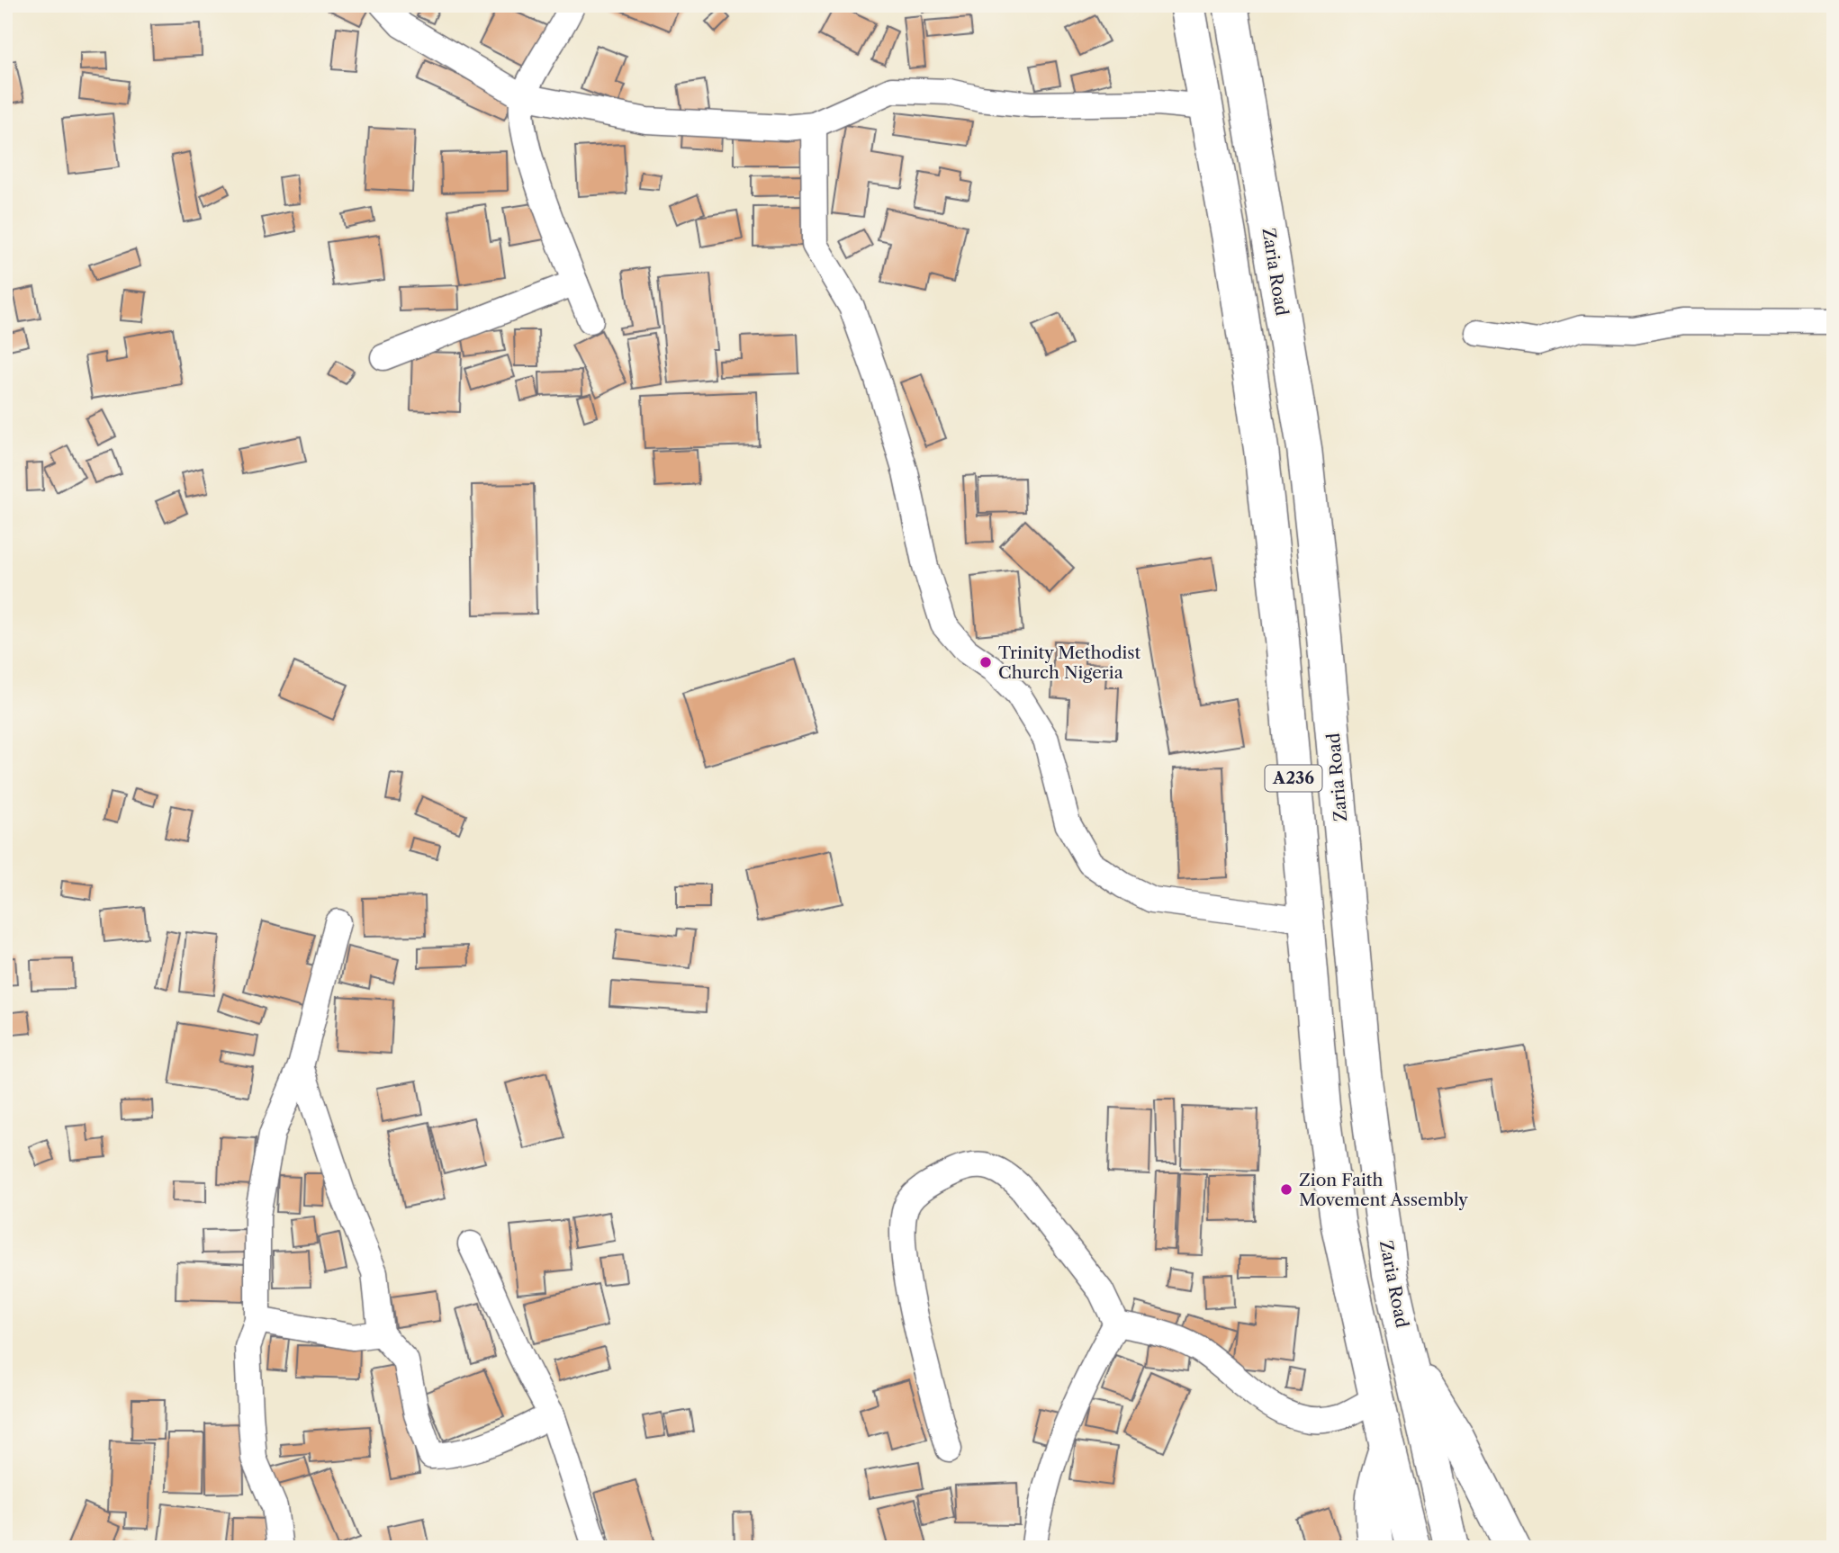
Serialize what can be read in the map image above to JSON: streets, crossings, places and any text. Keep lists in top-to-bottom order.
{
  "streets": {
    "highway": ["Zaria Road", "A236"]
  },
  "places": ["Trinity Methodist Church Nigeria", "Zion Faith Movement Assembly"]
}
